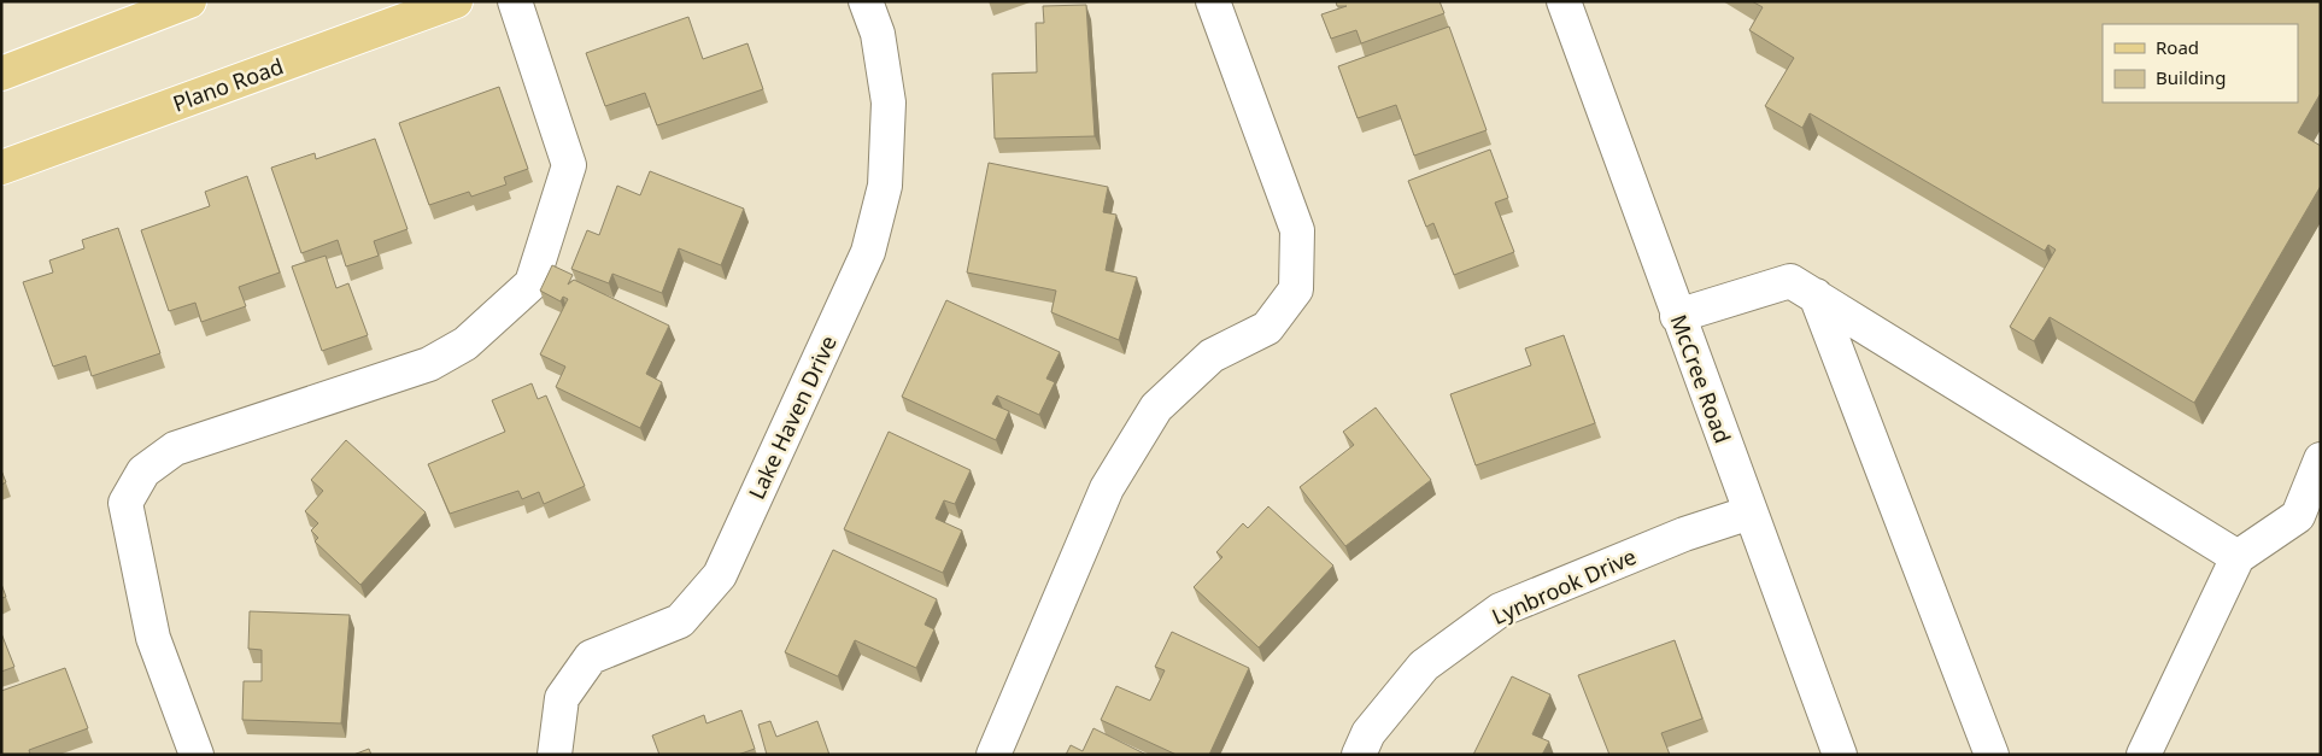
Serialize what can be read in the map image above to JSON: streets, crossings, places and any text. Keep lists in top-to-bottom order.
{
  "streets": {
    "main road": ["Plano Road"],
    "street": ["McCree Road", "Lake Haven Drive", "Lynbrook Drive"]
  },
  "crossings": [
    ["McCree Road", "Lynbrook Drive"]
  ],
  "legend": ["Road", "Building"]
}
